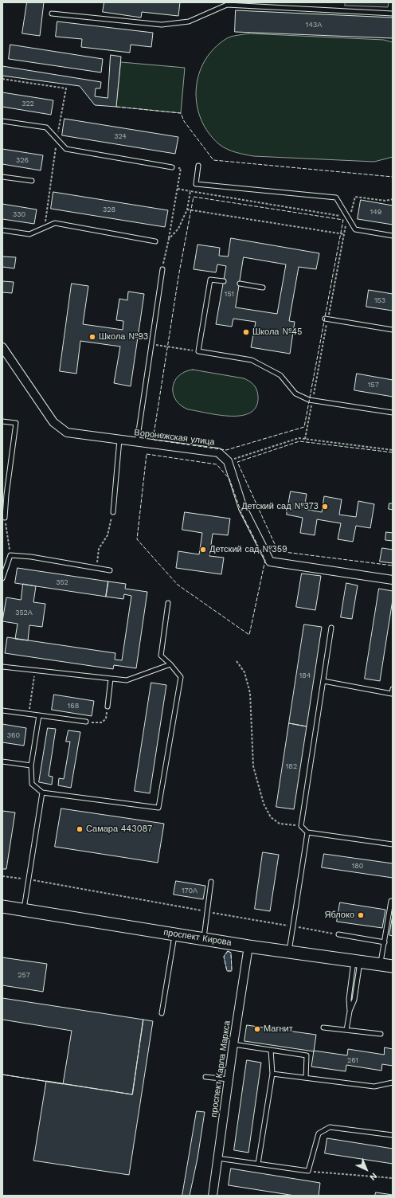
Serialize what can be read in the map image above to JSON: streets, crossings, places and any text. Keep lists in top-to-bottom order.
{
  "streets": {
    "main road": ["проспект Кирова"],
    "street": ["Воронежская улица", "проспект Карла Маркса"]
  },
  "crossings": [
    ["проспект Кирова", "проспект Карла Маркса"]
  ],
  "places": [
    "Школа №45",
    "Школа №93",
    "Детский сад №373",
    "Детский сад №359",
    "Самара 443087",
    "Яблоко",
    "Магнит"
  ],
  "house_numbers": [
    "143А",
    "322",
    "324",
    "326",
    "328",
    "149",
    "330",
    "151",
    "153",
    "157",
    "352",
    "352А",
    "184",
    "168",
    "360",
    "182",
    "180",
    "170А",
    "257",
    "261"
  ],
  "north": "bottom right"
}
